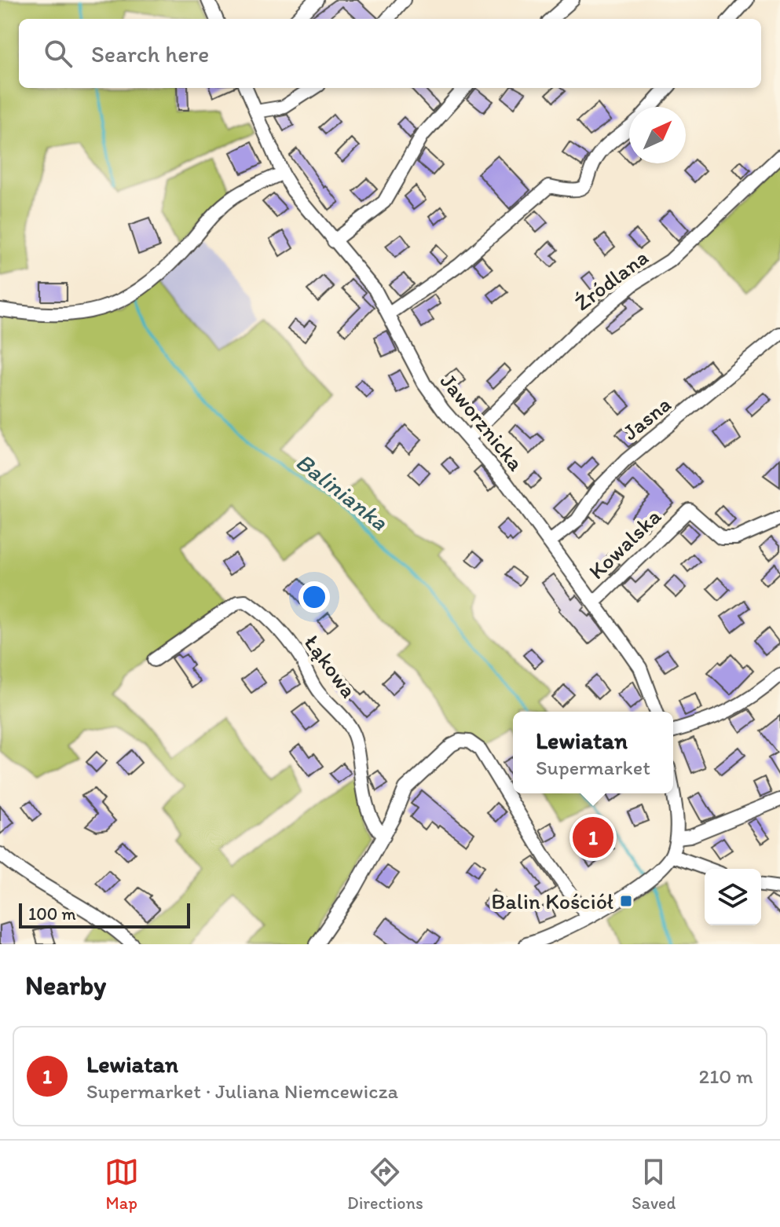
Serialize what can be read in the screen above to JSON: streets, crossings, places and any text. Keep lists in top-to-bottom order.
{
  "streets": {
    "street": [
      "Źródlana",
      "Jasna",
      "Jaworznicka",
      "Kowalska",
      "Łąkowa"
    ]
  },
  "crossings": [
    ["Źródlana", "Jaworznicka"],
    ["Jasna", "Jaworznicka"],
    ["Jaworznicka", "Kowalska"]
  ],
  "water": ["Balinianka"],
  "places": {
    "transit": ["Balin Kościół"]
  },
  "scale_bar": "100 m",
  "north": "top right",
  "page": {
    "search": "Search here",
    "popup": ["Lewiatan", "Supermarket"],
    "pins": "1",
    "scale": "100 m",
    "heading": "Nearby",
    "list": [
      {
        "mark": "1",
        "name": "Lewiatan",
        "note": "Supermarket · Juliana Niemcewicza",
        "value": "210 m"
      }
    ],
    "nav": ["Map", "Directions", "Saved"]
  }
}
